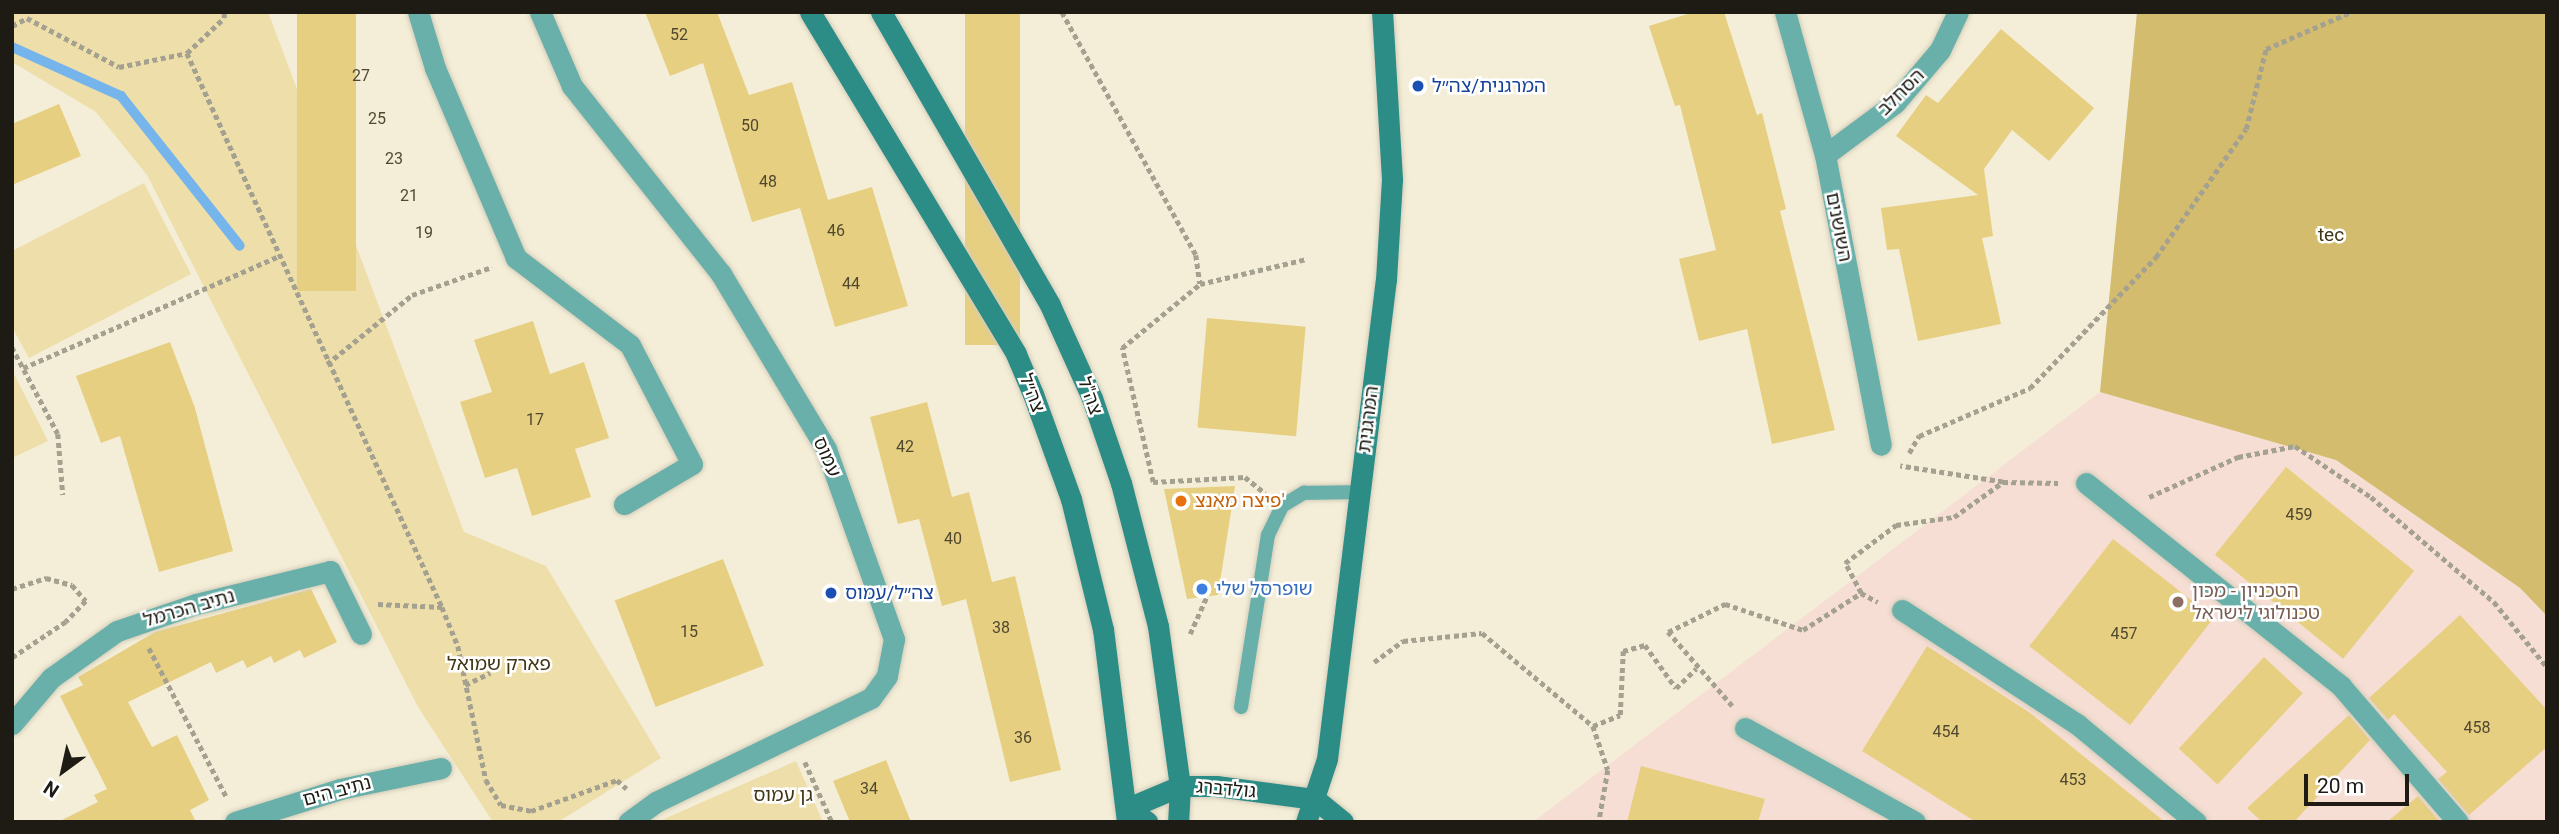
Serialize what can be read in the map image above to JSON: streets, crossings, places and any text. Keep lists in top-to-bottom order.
{
  "streets": {
    "main road": [
      "צה״ל",
      "צה\"ל",
      "המרגנית",
      "גולדברג"
    ],
    "street": [
      "הסחלב",
      "השושנים",
      "עמוס",
      "נתיב הכרמל",
      "נתיב הים"
    ]
  },
  "crossings": [
    ["הסחלב", "השושנים"],
    ["צה״ל", "גולדברג"],
    ["צה\"ל", "גולדברג"],
    ["המרגנית", "גולדברג"]
  ],
  "parks": ["tec", "פארק שמואל", "גן עמוס"],
  "places": [
    "המרגנית/צה״ל",
    "פיצה מאנצ'",
    "שופרסל שלי",
    "צה״ל/עמוס",
    "הטכניון - מכון טכנולוגי לישראל"
  ],
  "house_numbers": [
    "52",
    "27",
    "25",
    "50",
    "23",
    "48",
    "21",
    "46",
    "19",
    "44",
    "17",
    "42",
    "459",
    "40",
    "38",
    "15",
    "457",
    "458",
    "454",
    "36",
    "453",
    "34"
  ],
  "scale_bar": "20 m",
  "north": "bottom left"
}
